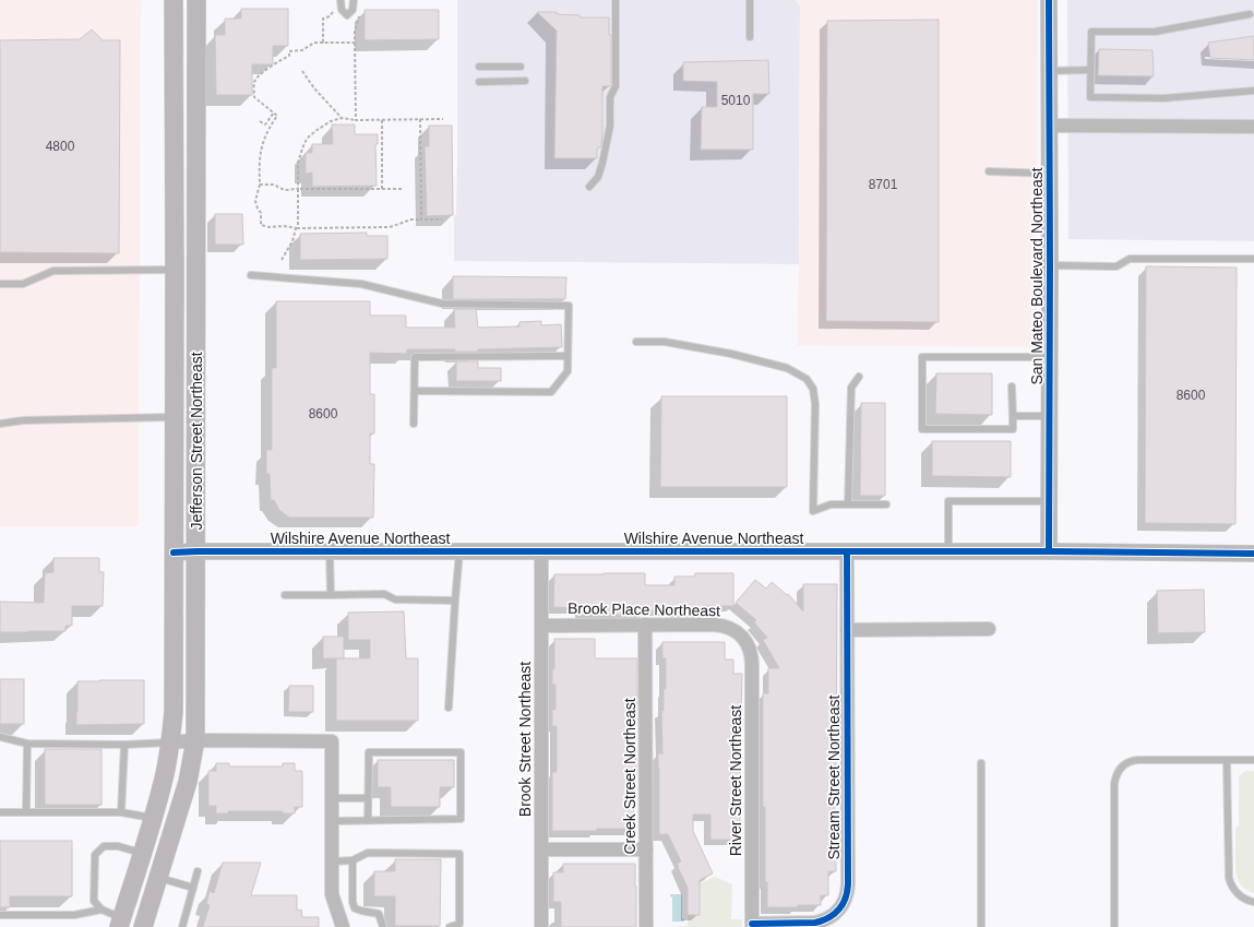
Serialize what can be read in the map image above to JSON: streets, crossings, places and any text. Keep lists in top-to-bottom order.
{
  "streets": {
    "main road": ["Jefferson Street Northeast"],
    "street": [
      "San Mateo Boulevard Northeast",
      "Wilshire Avenue Northeast",
      "Brook Place Northeast",
      "Brook Street Northeast",
      "Creek Street Northeast",
      "Stream Street Northeast",
      "River Street Northeast"
    ]
  },
  "crossings": [
    ["San Mateo Boulevard Northeast", "Wilshire Avenue Northeast"],
    ["Jefferson Street Northeast", "Wilshire Avenue Northeast"],
    ["Wilshire Avenue Northeast", "Brook Street Northeast"],
    ["Wilshire Avenue Northeast", "Stream Street Northeast"],
    ["Brook Place Northeast", "Brook Street Northeast"],
    ["Brook Place Northeast", "Creek Street Northeast"],
    ["Brook Place Northeast", "River Street Northeast"],
    ["Stream Street Northeast", "River Street Northeast"]
  ],
  "house_numbers": [
    "5010",
    "4800",
    "8701",
    "8600",
    "8600"
  ]
}
